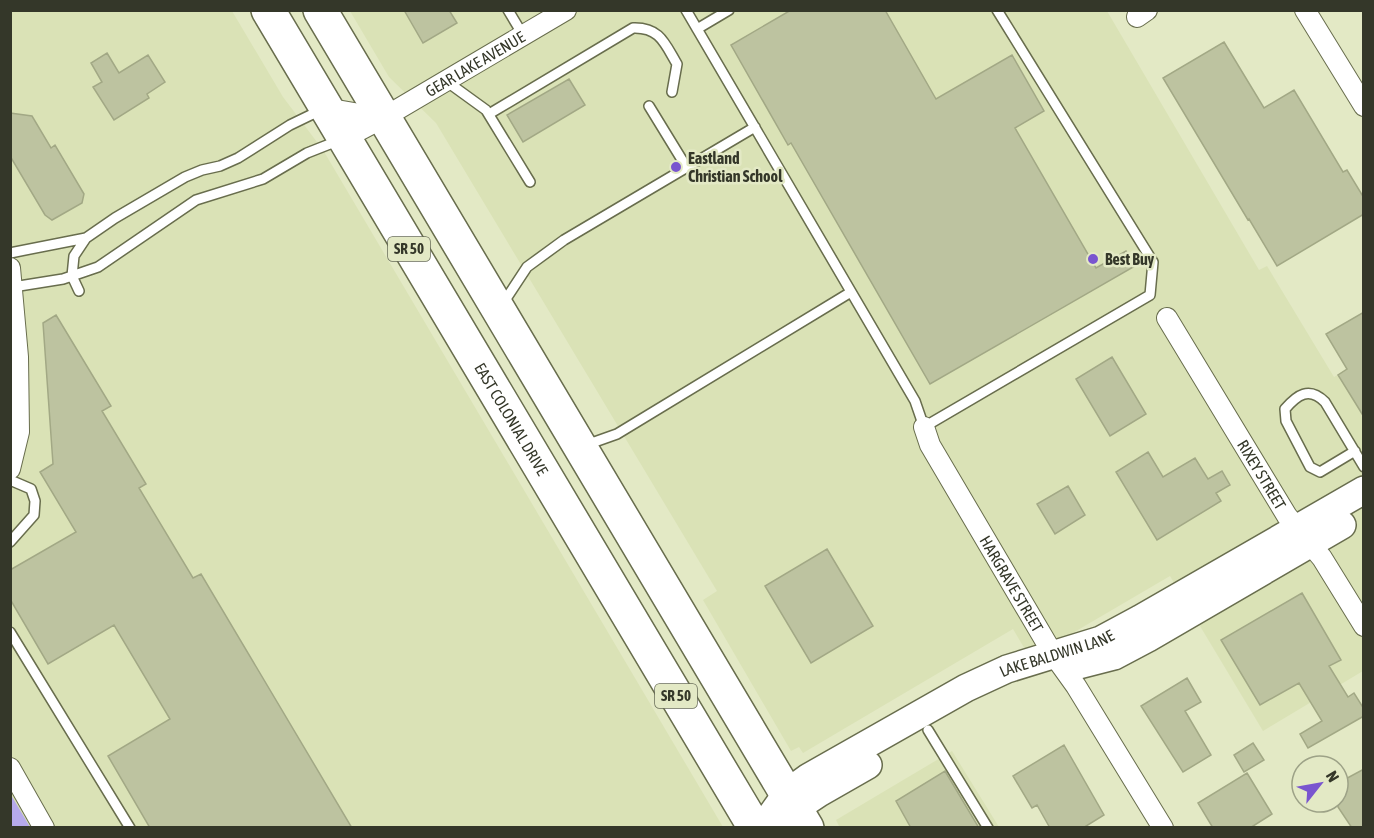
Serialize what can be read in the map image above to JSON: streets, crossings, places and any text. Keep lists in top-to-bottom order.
{
  "streets": {
    "highway": ["SR 50", "EAST COLONIAL DRIVE"],
    "street": [
      "GEAR LAKE AVENUE",
      "RIXEY STREET",
      "HARGRAVE STREET",
      "LAKE BALDWIN LANE"
    ]
  },
  "crossings": [
    ["GEAR LAKE AVENUE", "SR 50"],
    ["GEAR LAKE AVENUE", "EAST COLONIAL DRIVE"],
    ["SR 50", "LAKE BALDWIN LANE"],
    ["RIXEY STREET", "LAKE BALDWIN LANE"],
    ["HARGRAVE STREET", "LAKE BALDWIN LANE"]
  ],
  "places": ["Eastland Christian School", "Best Buy"],
  "north": "top right"
}
